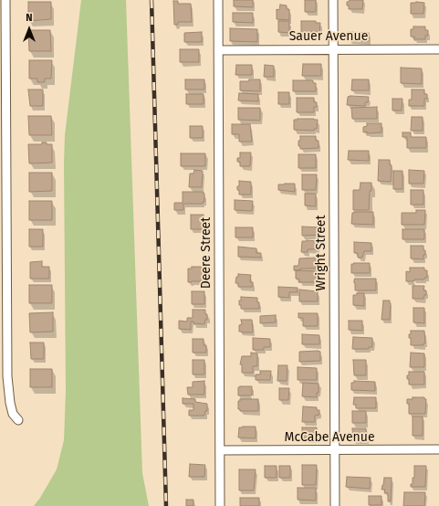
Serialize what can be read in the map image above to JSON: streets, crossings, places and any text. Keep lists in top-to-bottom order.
{
  "streets": {
    "street": [
      "Sauer Avenue",
      "Deere Street",
      "Wright Street",
      "McCabe Avenue"
    ]
  },
  "crossings": [
    ["Sauer Avenue", "Deere Street"],
    ["Sauer Avenue", "Wright Street"],
    ["Deere Street", "McCabe Avenue"],
    ["Wright Street", "McCabe Avenue"]
  ],
  "north": "top"
}
